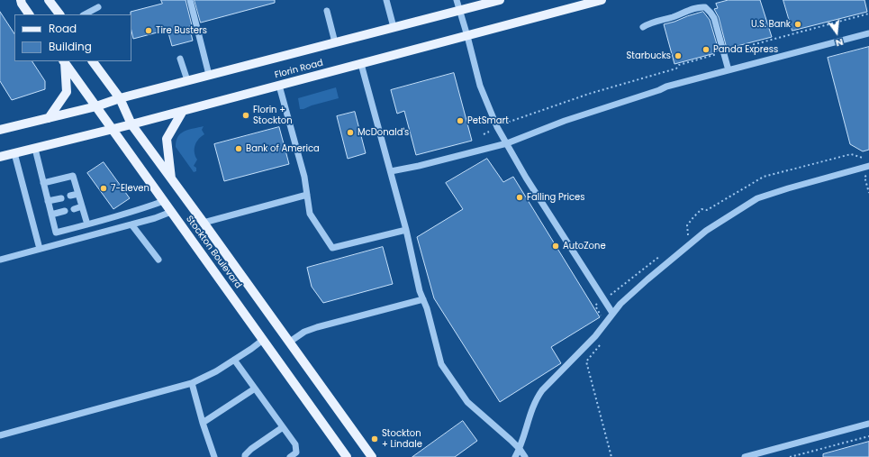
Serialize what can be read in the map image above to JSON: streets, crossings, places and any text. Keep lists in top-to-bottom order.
{
  "streets": {
    "main road": ["Florin Road", "Stockton Boulevard"]
  },
  "crossings": [
    ["Florin Road", "Stockton Boulevard"]
  ],
  "places": [
    "U.S. Bank",
    "Tire Busters",
    "Panda Express",
    "Starbucks",
    "Florin + Stockton",
    "PetSmart",
    "McDonald's",
    "Bank of America",
    "7-Eleven",
    "Falling Prices",
    "AutoZone",
    "Stockton + Lindale"
  ],
  "legend": ["Road", "Building"],
  "north": "bottom"
}
